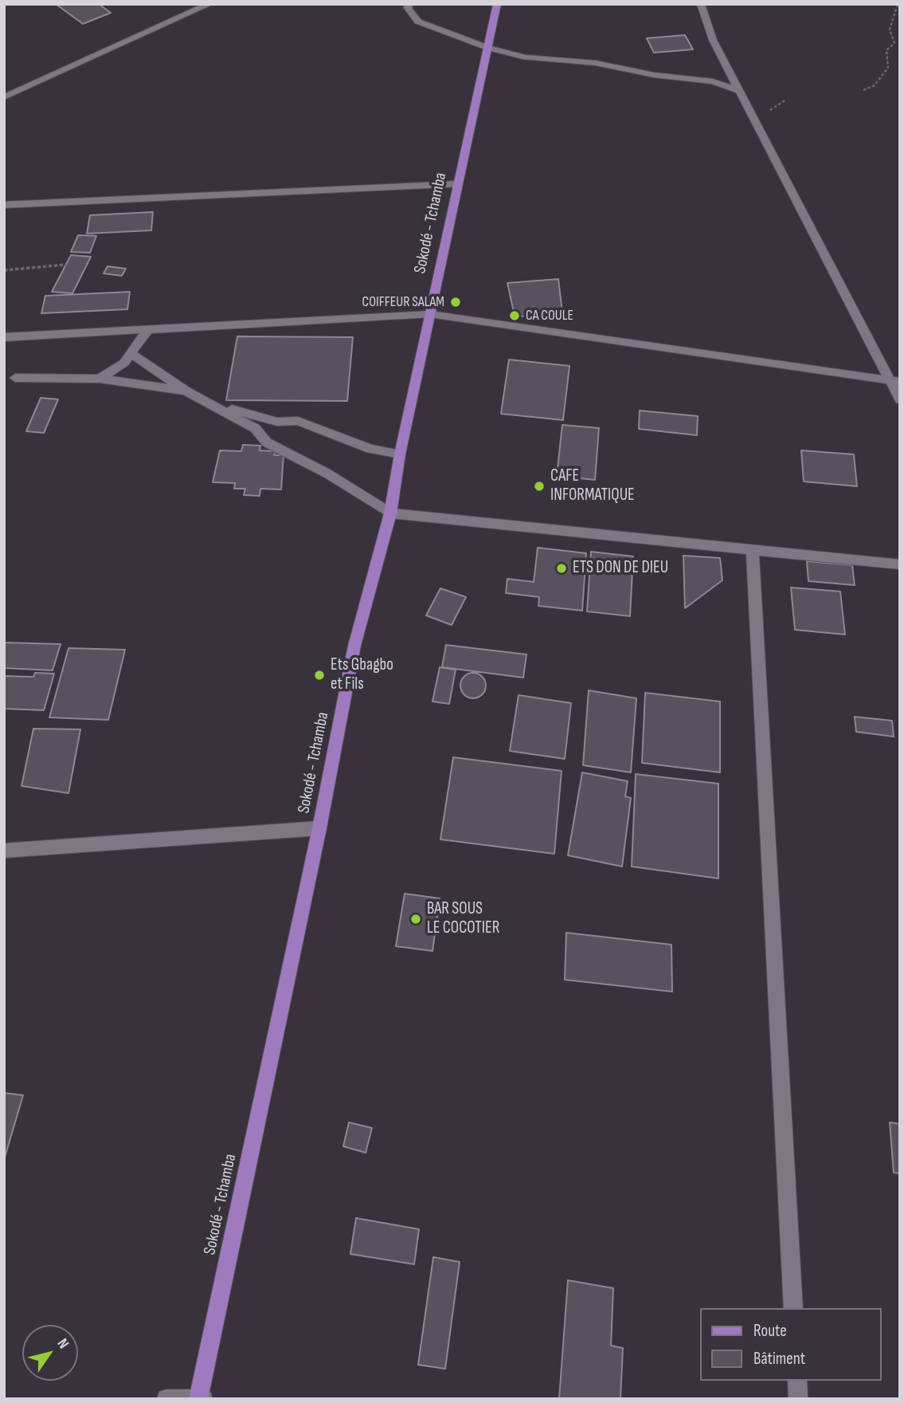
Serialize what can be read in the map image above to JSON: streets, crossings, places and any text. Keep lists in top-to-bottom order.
{
  "streets": {
    "main road": ["Sokodé - Tchamba"]
  },
  "places": [
    "COIFFEUR SALAM",
    "CA COULE",
    "CAFE INFORMATIQUE",
    "ETS DON DE DIEU",
    "Ets Gbagbo et Fils",
    "BAR SOUS LE COCOTIER"
  ],
  "legend": ["Route", "Bâtiment"],
  "north": "top right"
}
